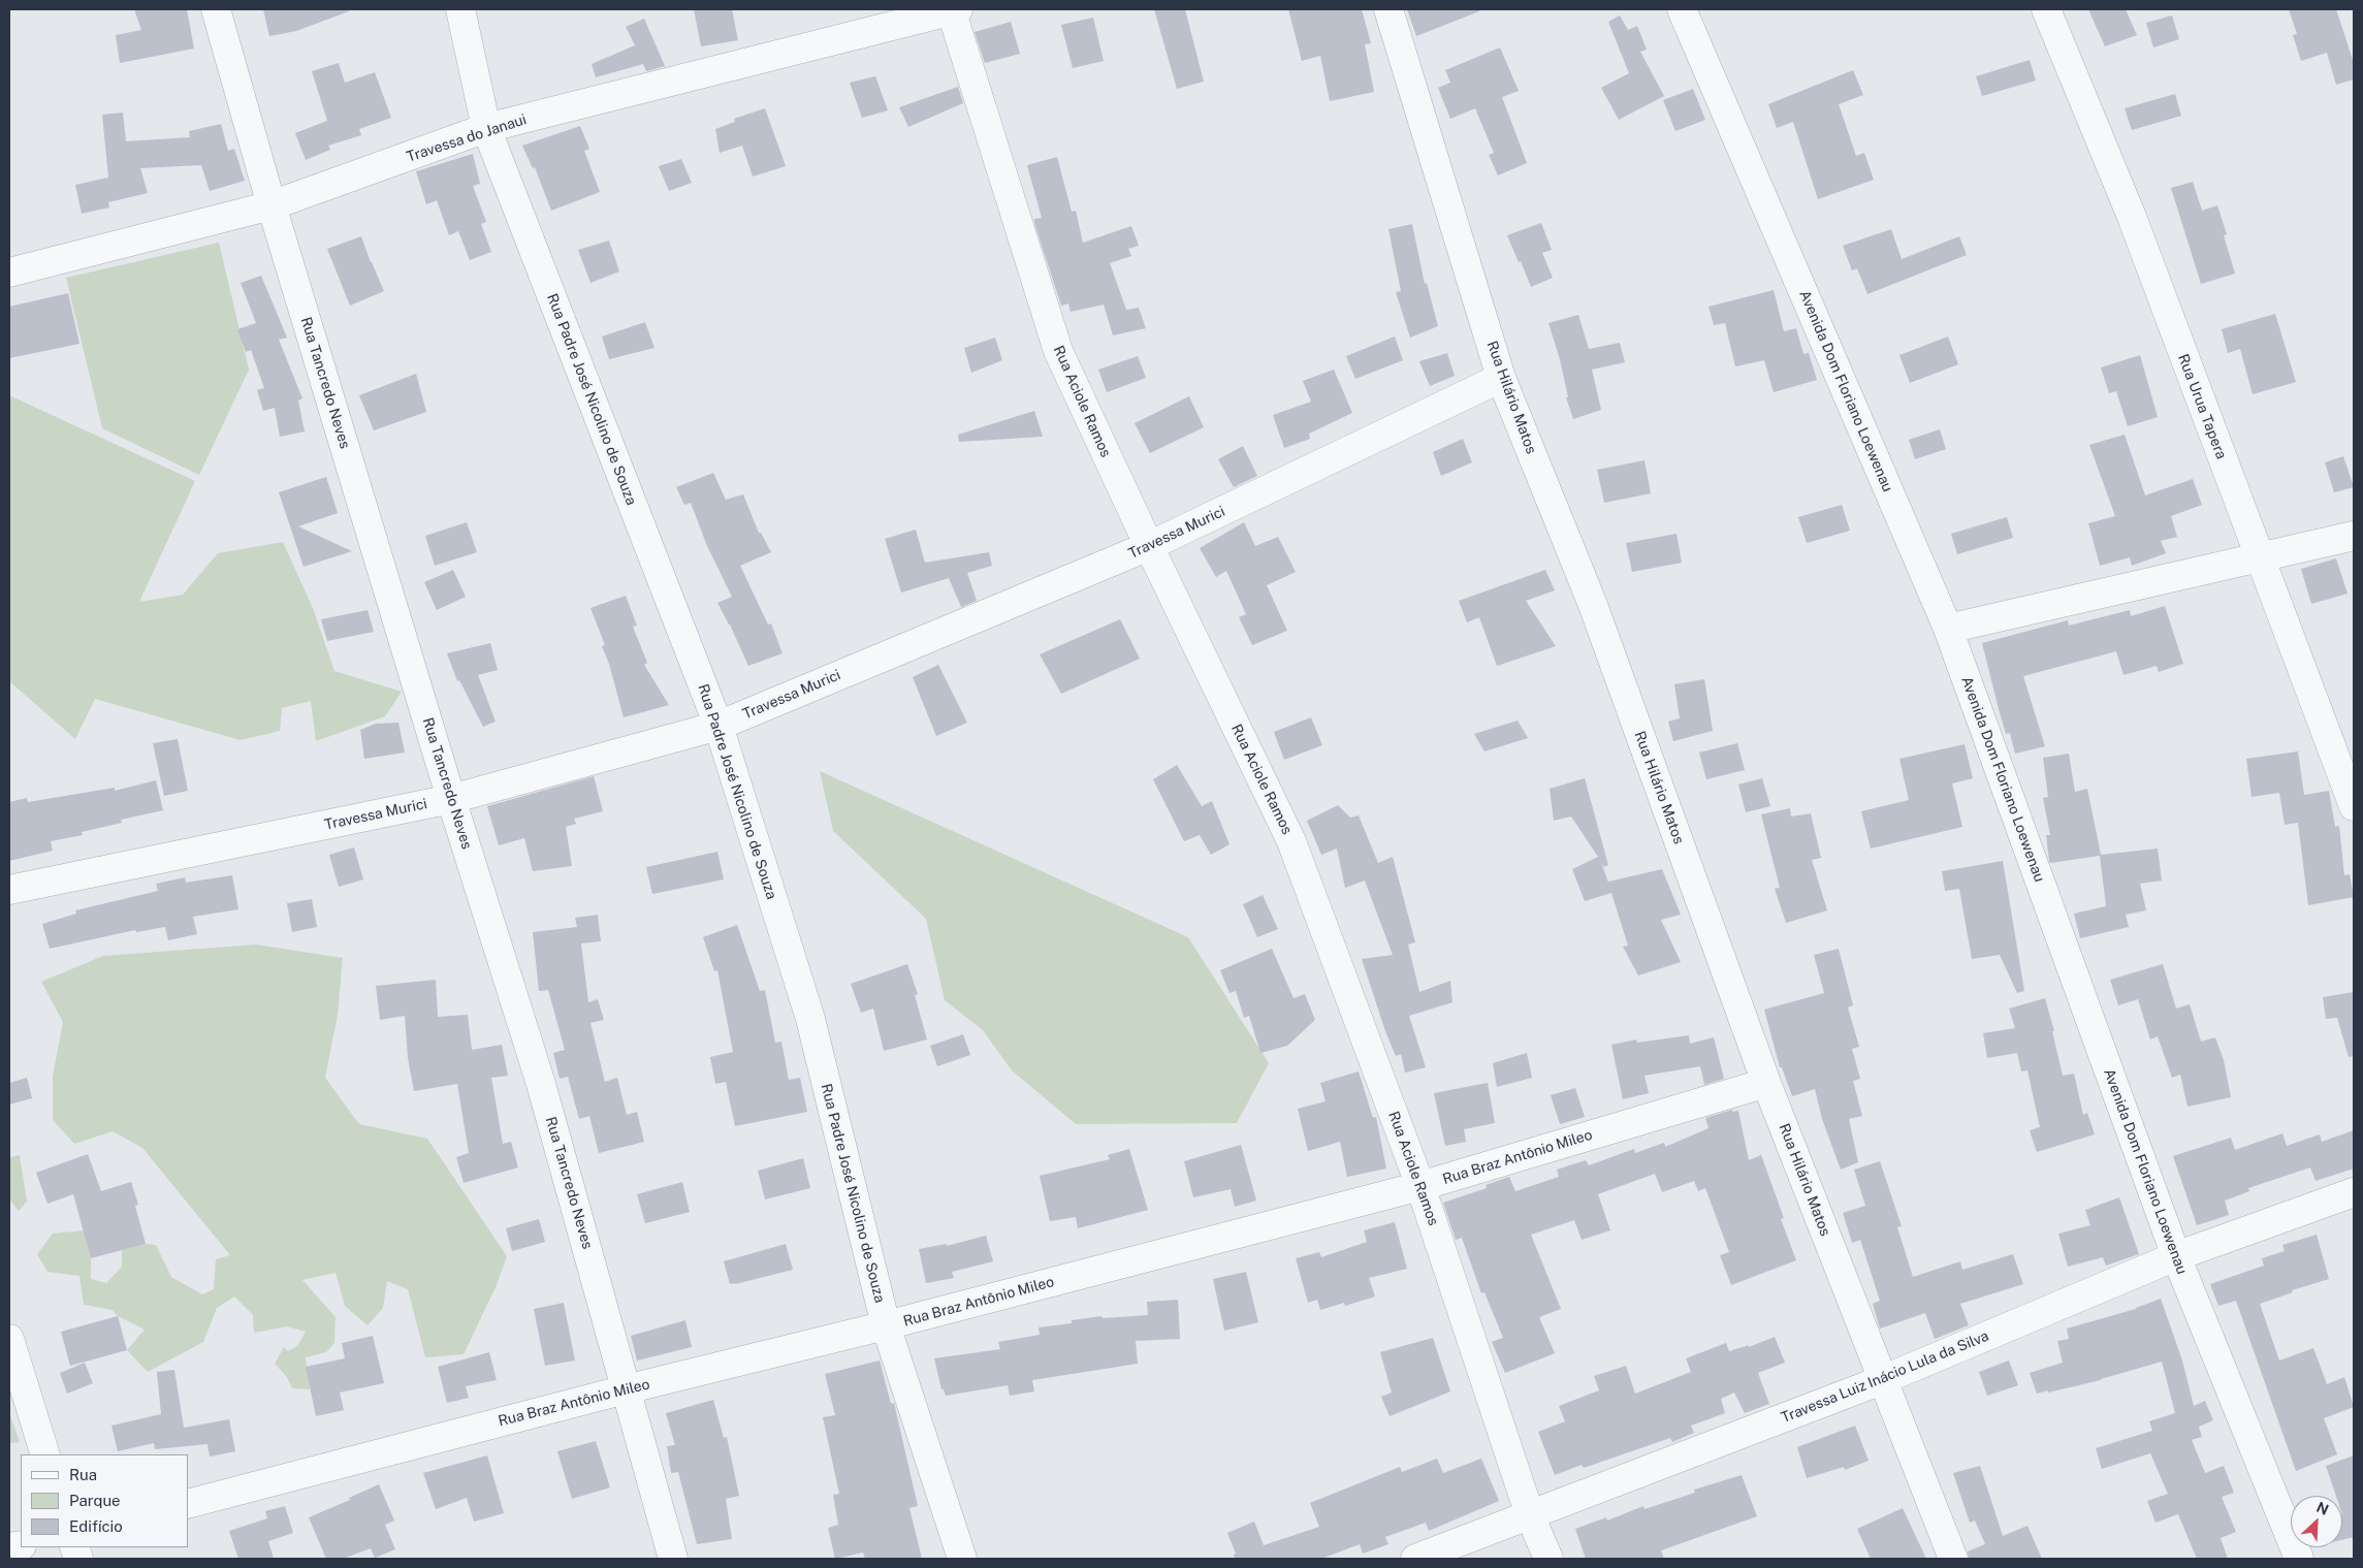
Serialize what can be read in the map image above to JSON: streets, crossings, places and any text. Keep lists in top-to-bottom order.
{
  "streets": {
    "street": [
      "Travessa do Janaui",
      "Rua Tancredo Neves",
      "Avenida Dom Floriano Loewenau",
      "Rua Hilário Matos",
      "Rua Padre José Nicolino de Souza",
      "Rua Aciole Ramos",
      "Rua Urua Tapera",
      "Travessa Murici",
      "Rua Braz Antônio Mileo",
      "Travessa Luiz Inácio Lula da Silva"
    ]
  },
  "crossings": [
    ["Travessa do Janaui", "Rua Tancredo Neves"],
    ["Travessa do Janaui", "Rua Padre José Nicolino de Souza"],
    ["Travessa do Janaui", "Rua Aciole Ramos"],
    ["Rua Tancredo Neves", "Travessa Murici"],
    ["Rua Tancredo Neves", "Rua Braz Antônio Mileo"],
    ["Avenida Dom Floriano Loewenau", "Travessa Luiz Inácio Lula da Silva"],
    ["Rua Hilário Matos", "Travessa Murici"],
    ["Rua Hilário Matos", "Rua Braz Antônio Mileo"],
    ["Rua Hilário Matos", "Travessa Luiz Inácio Lula da Silva"],
    ["Rua Padre José Nicolino de Souza", "Travessa Murici"],
    ["Rua Padre José Nicolino de Souza", "Rua Braz Antônio Mileo"],
    ["Rua Aciole Ramos", "Travessa Murici"],
    ["Rua Aciole Ramos", "Rua Braz Antônio Mileo"],
    ["Rua Aciole Ramos", "Travessa Luiz Inácio Lula da Silva"]
  ],
  "legend": ["Rua", "Parque", "Edifício"],
  "north": "top right"
}
